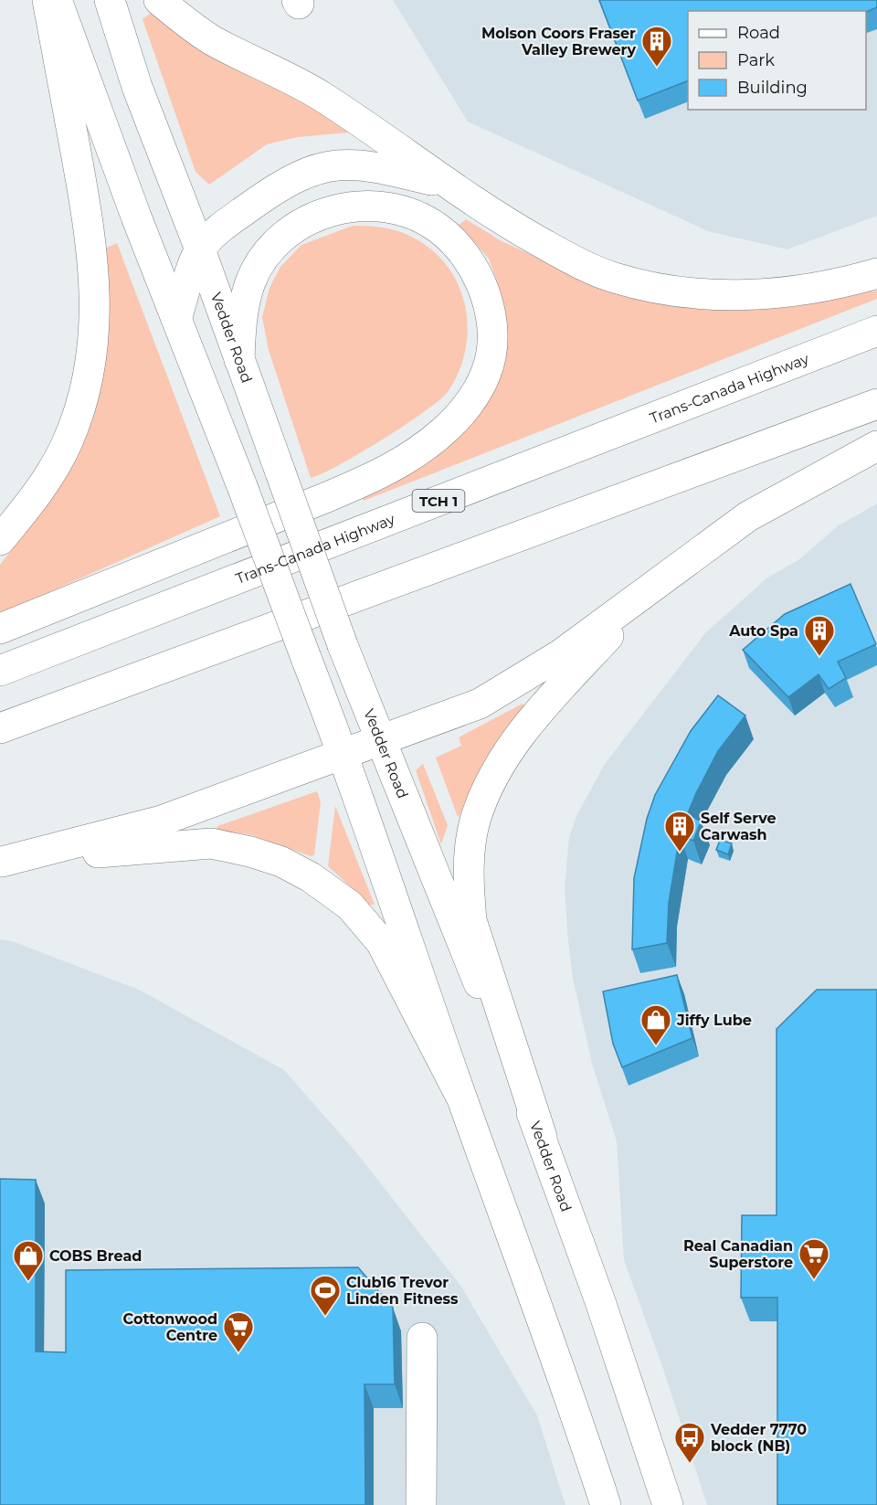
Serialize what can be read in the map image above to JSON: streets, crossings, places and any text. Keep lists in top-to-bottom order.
{
  "streets": {
    "main road": ["Vedder Road", "Trans-Canada Highway", "TCH 1"]
  },
  "places": {
    "building": ["Molson Coors Fraser Valley Brewery", "Auto Spa", "Self Serve Carwash"],
    "shop": ["Jiffy Lube", "COBS Bread"],
    "supermarket": ["Real Canadian Superstore", "Cottonwood Centre"],
    "sports": ["Club16 Trevor Linden Fitness"],
    "bus stop": ["Vedder 7770 block (NB)"]
  },
  "legend": ["Road", "Park", "Building"]
}
